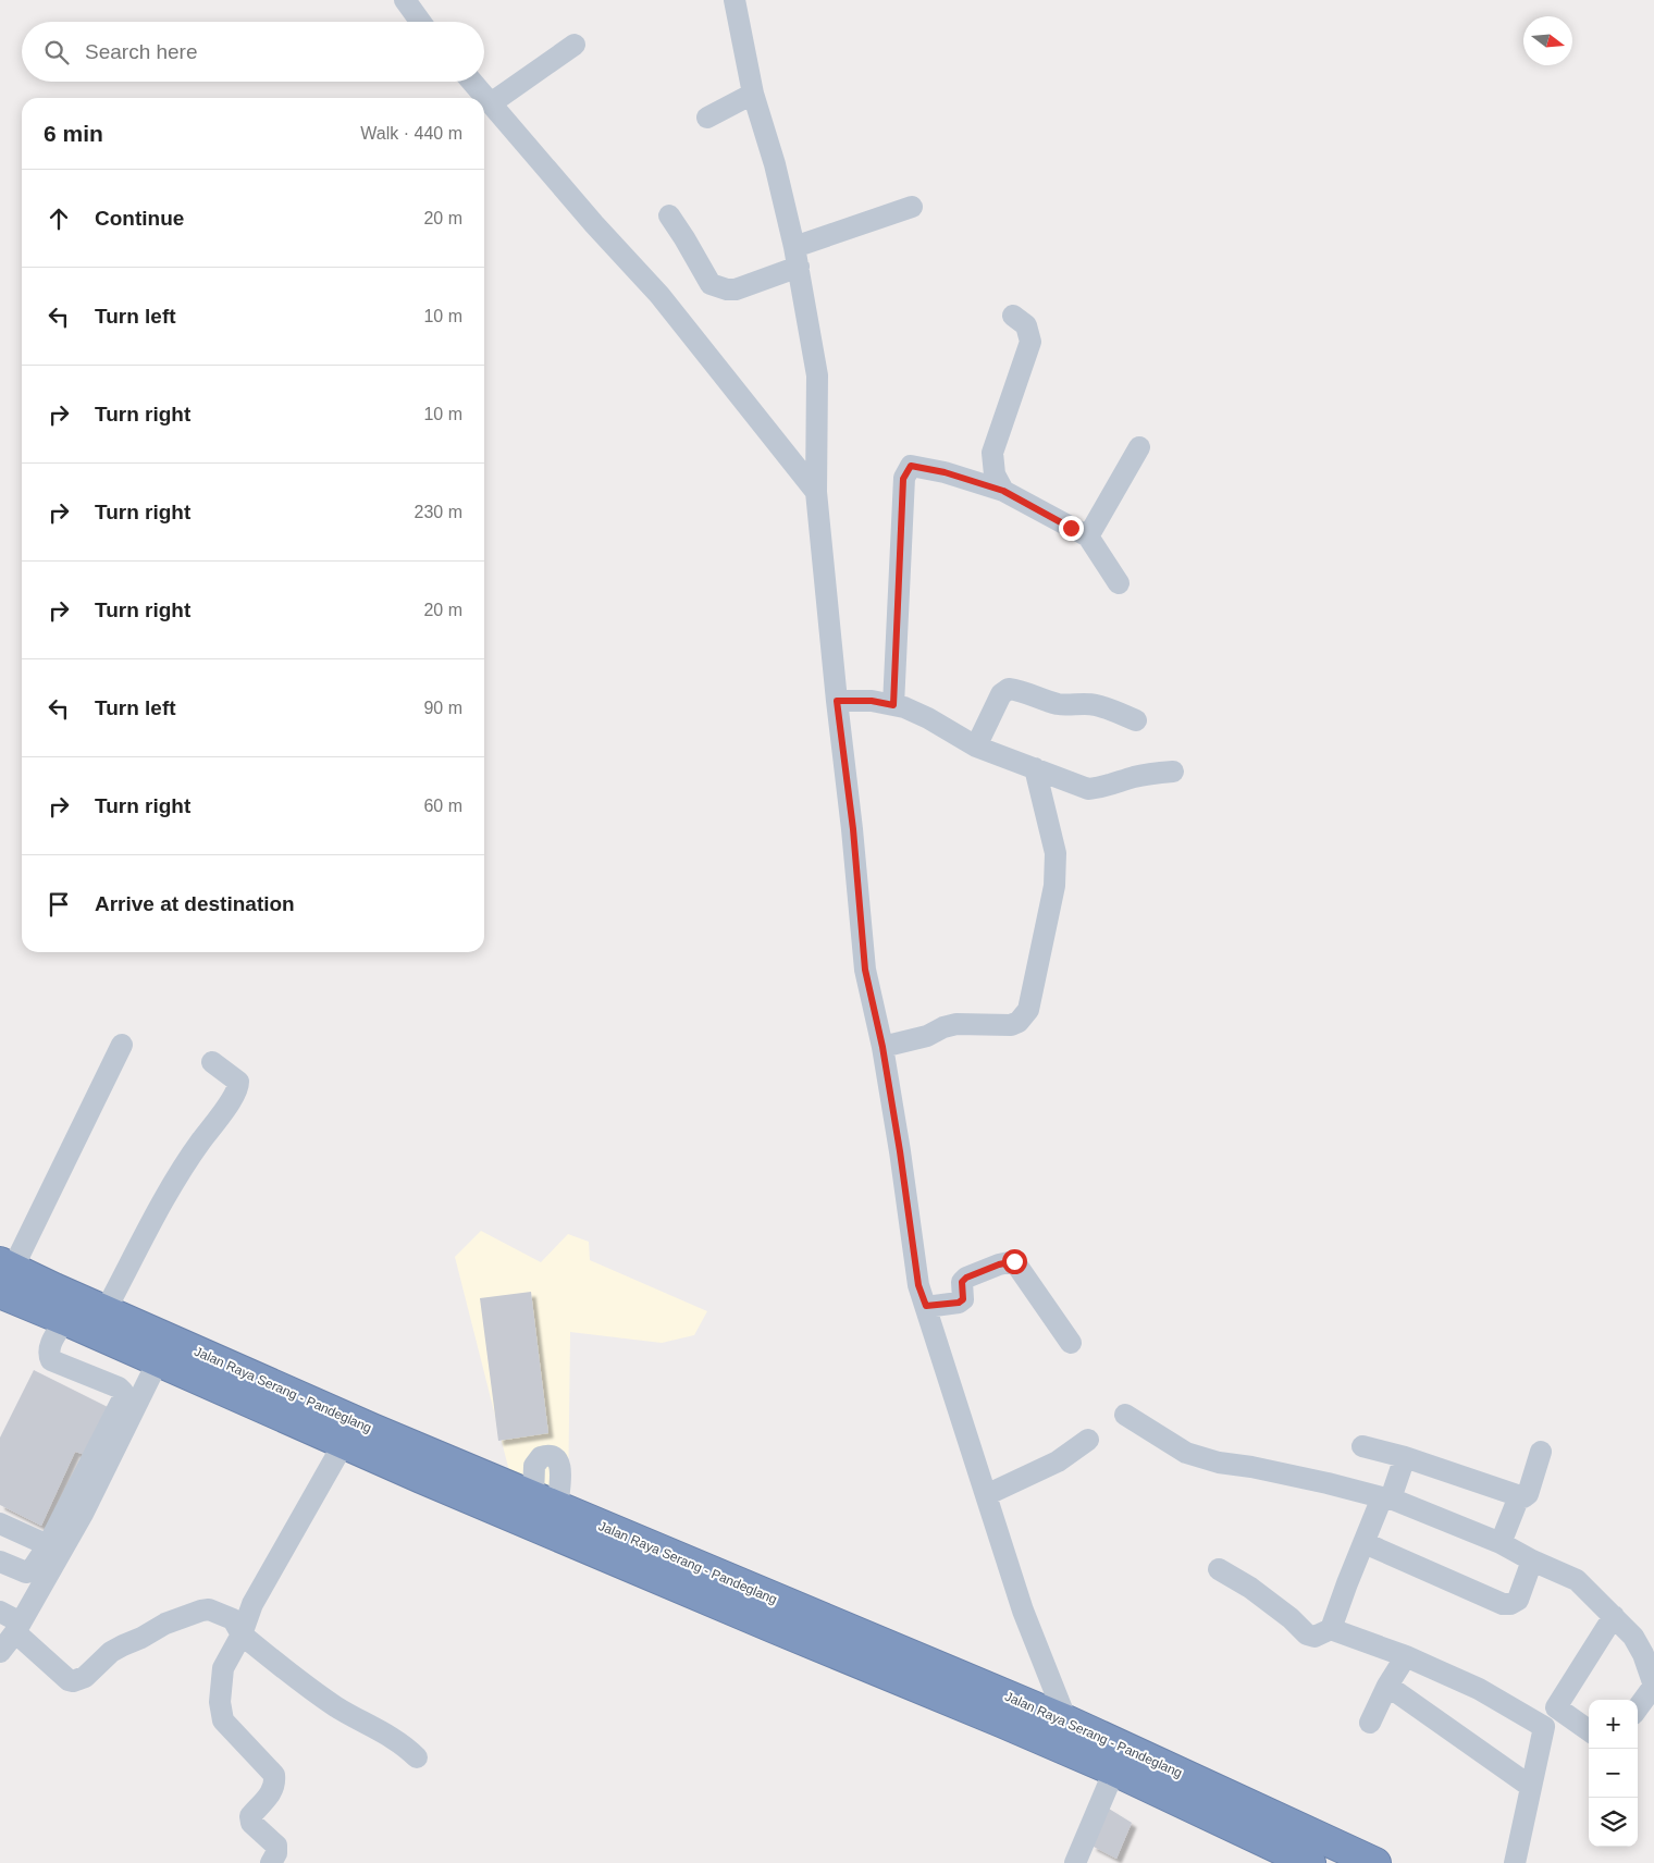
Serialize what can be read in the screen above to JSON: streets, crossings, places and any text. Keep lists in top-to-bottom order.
{
  "streets": {
    "highway": ["Jalan Raya Serang - Pandeglang"]
  },
  "north": "right",
  "page": {
    "search": "Search here",
    "heading": ["6 min", "Walk · 440 m"],
    "list": [
      ["Continue", "20 m"],
      ["Turn left", "10 m"],
      ["Turn right", "10 m"],
      ["Turn right", "230 m"],
      ["Turn right", "20 m"],
      ["Turn left", "90 m"],
      ["Turn right", "60 m"],
      "Arrive at destination"
    ],
    "map_buttons": ["+", "−"]
  }
}
